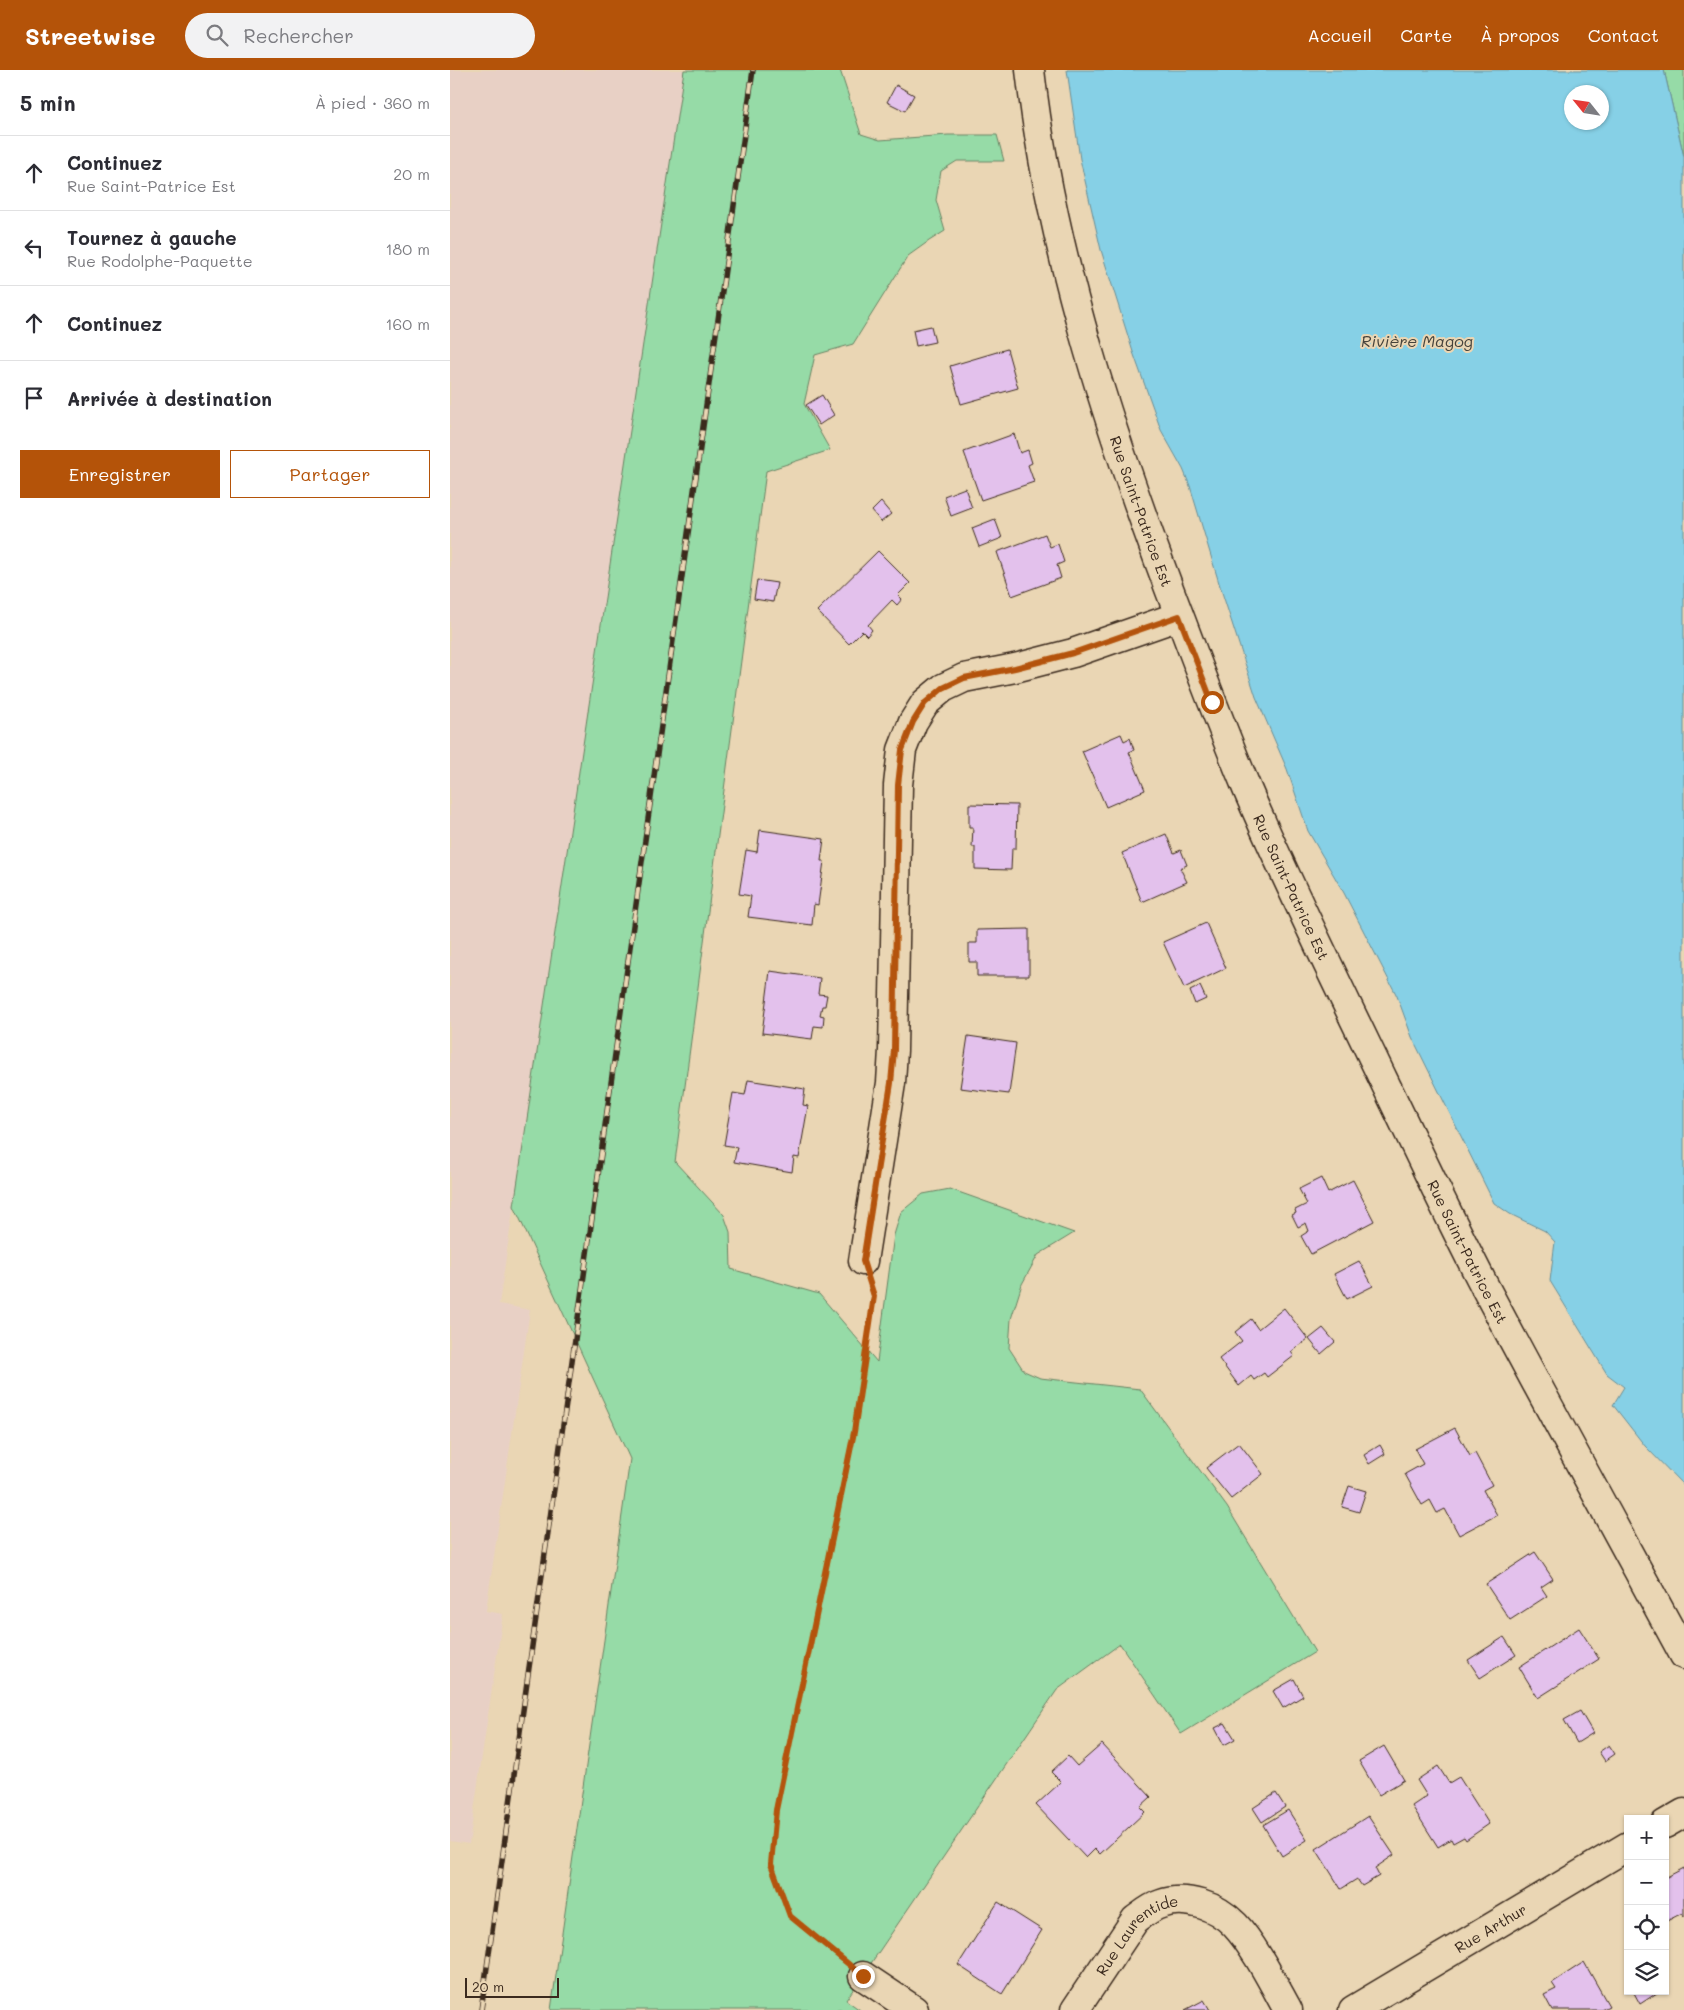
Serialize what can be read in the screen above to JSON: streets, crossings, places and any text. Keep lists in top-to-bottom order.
{
  "streets": {
    "street": ["Rue Saint-Patrice Est", "Rue Arthur", "Rue Laurentide"]
  },
  "water": ["Rivière Magog"],
  "scale_bar": "20 m",
  "north": "top left",
  "page": {
    "header": "Streetwise",
    "search": "Rechercher",
    "nav": [
      "Accueil",
      "Carte",
      "À propos",
      "Contact"
    ],
    "heading": ["5 min", "À pied · 360 m"],
    "list": [
      ["Continuez", "Rue Saint-Patrice Est", "20 m"],
      ["Tournez à gauche", "Rue Rodolphe-Paquette", "180 m"],
      ["Continuez", "160 m"],
      "Arrivée à destination"
    ],
    "buttons": ["Enregistrer", "Partager"],
    "map_buttons": ["+", "−"],
    "scale": "20 m"
  }
}
